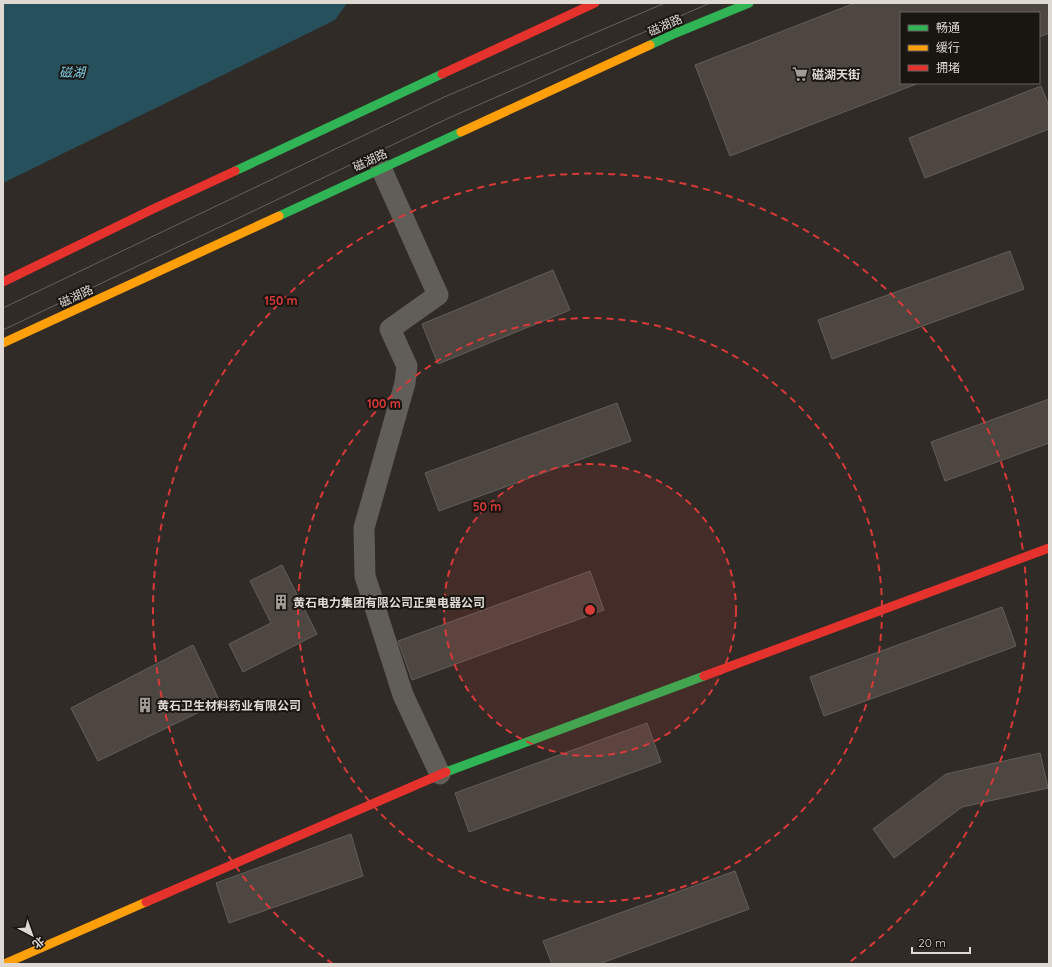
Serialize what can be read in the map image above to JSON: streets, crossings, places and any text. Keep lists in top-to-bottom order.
{
  "streets": {
    "main road": ["磁湖路"]
  },
  "water": ["磁湖"],
  "places": {
    "supermarket": ["磁湖天街"],
    "building": ["黄石电力集团有限公司正奥电器公司", "黄石卫生材料药业有限公司"]
  },
  "legend": ["畅通", "缓行", "拥堵"],
  "scale_bar": "20 m",
  "north": "bottom right",
  "rings": ["150 m", "100 m", "50 m"]
}
